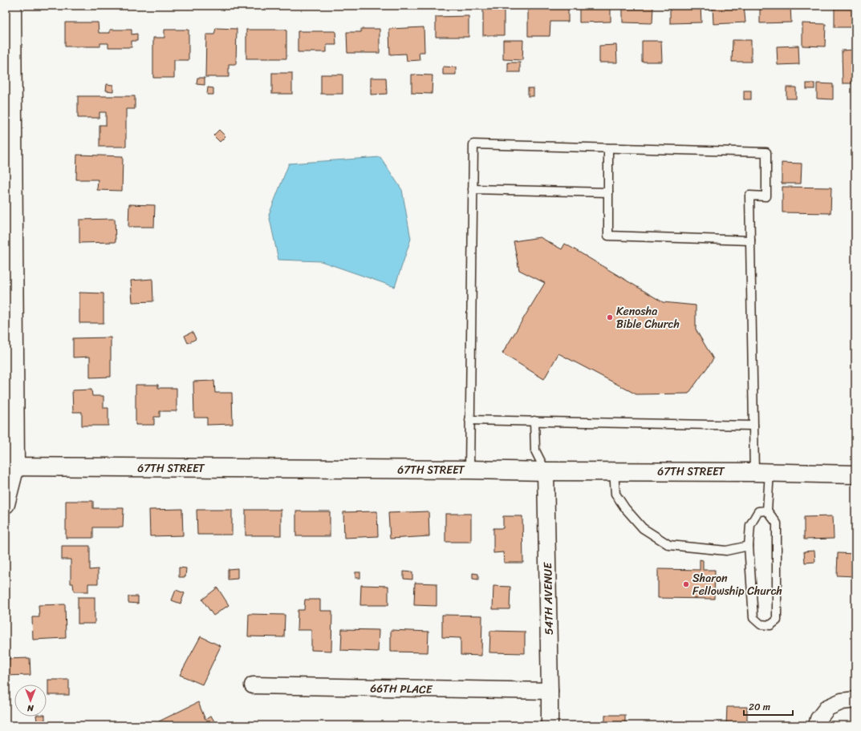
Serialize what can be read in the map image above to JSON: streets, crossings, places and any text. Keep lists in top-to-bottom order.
{
  "streets": {
    "street": ["67TH STREET", "54TH AVENUE", "66TH PLACE"]
  },
  "crossings": [
    ["67TH STREET", "54TH AVENUE"],
    ["54TH AVENUE", "66TH PLACE"]
  ],
  "places": ["Kenosha Bible Church", "Sharon Fellowship Church"],
  "scale_bar": "20 m",
  "north": "bottom"
}
